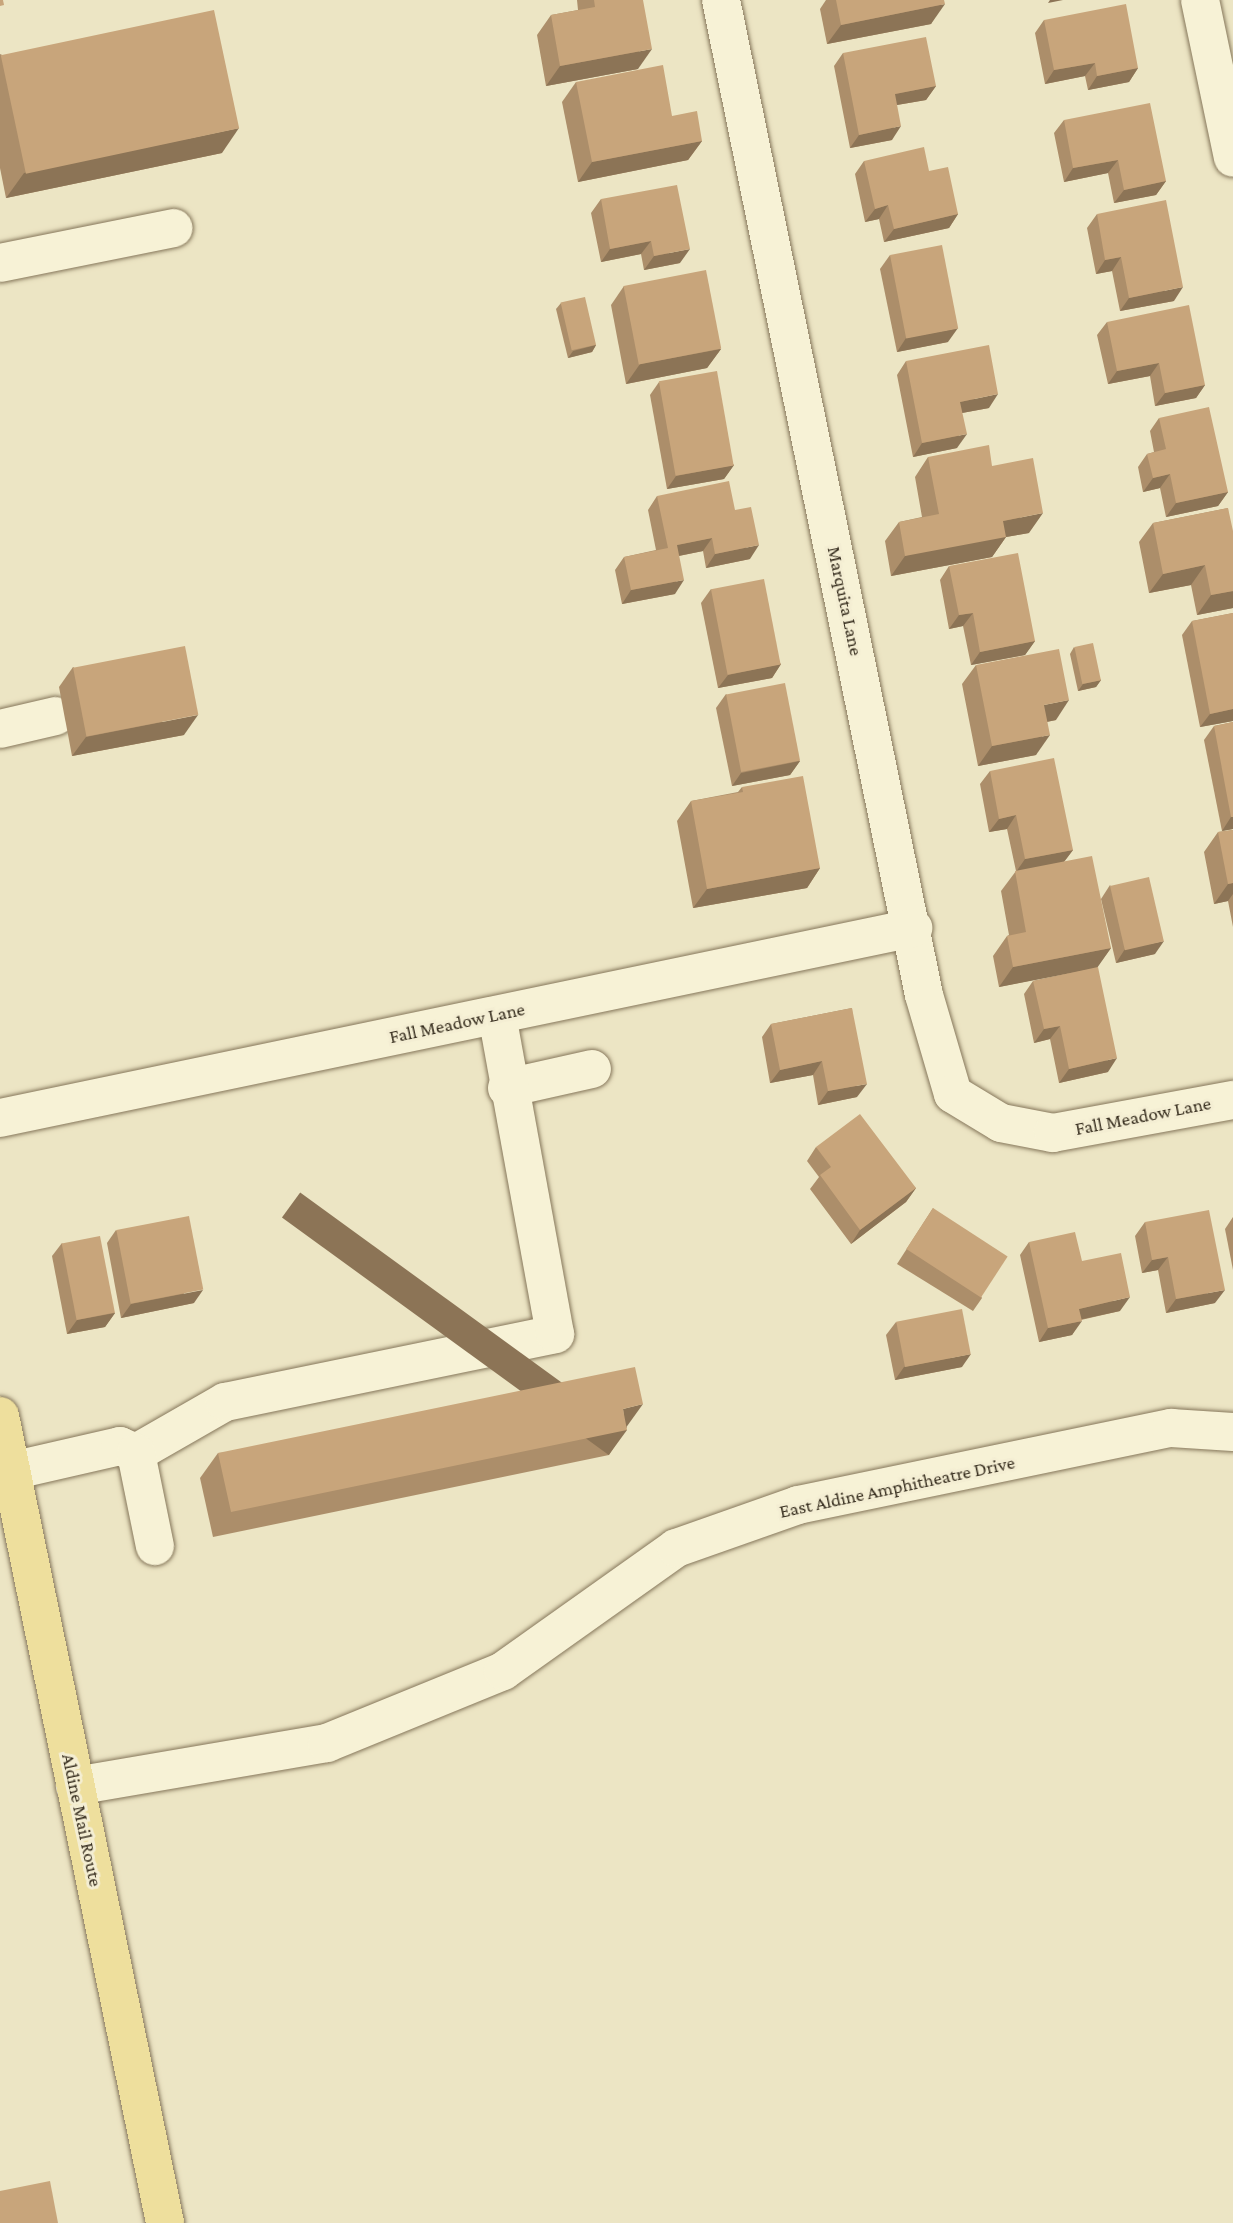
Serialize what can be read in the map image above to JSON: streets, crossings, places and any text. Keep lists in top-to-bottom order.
{
  "streets": {
    "main road": ["Aldine Mail Route"],
    "street": ["Marquita Lane", "Fall Meadow Lane", "East Aldine Amphitheatre Drive"]
  },
  "crossings": [
    ["Marquita Lane", "Fall Meadow Lane"],
    ["East Aldine Amphitheatre Drive", "Aldine Mail Route"]
  ]
}
